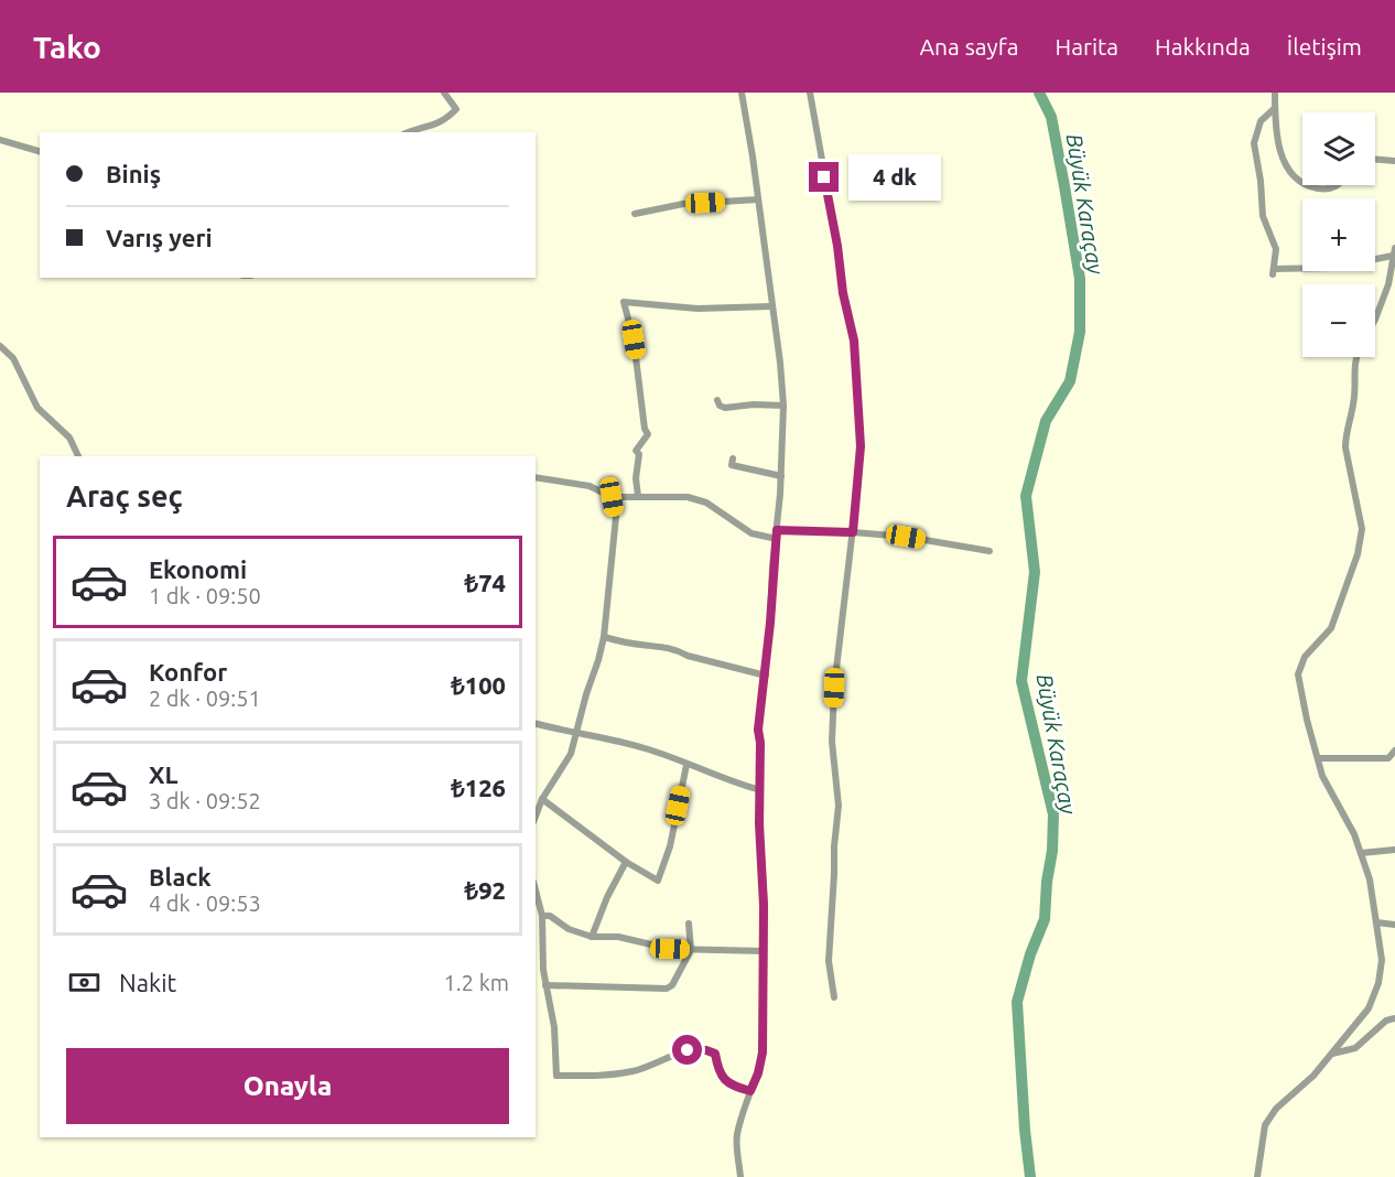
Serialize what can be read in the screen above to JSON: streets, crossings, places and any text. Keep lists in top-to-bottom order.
{
  "water": ["Büyük Karaçay"],
  "page": {
    "header": "Tako",
    "nav": [
      "Ana sayfa",
      "Harita",
      "Hakkında",
      "İletişim"
    ],
    "map_buttons": ["+", "−"],
    "banner": ["Biniş", "Varış yeri"],
    "bubble": "4 dk",
    "heading": "Araç seç",
    "list": [
      {
        "name": "Ekonomi",
        "note": "1 dk · 09:50",
        "value": "₺74"
      },
      {
        "name": "Konfor",
        "note": "2 dk · 09:51",
        "value": "₺100"
      },
      {
        "name": "XL",
        "note": "3 dk · 09:52",
        "value": "₺126"
      },
      {
        "name": "Black",
        "note": "4 dk · 09:53",
        "value": "₺92"
      }
    ],
    "pay": ["Nakit", "1.2 km"],
    "buttons": "Onayla"
  }
}
